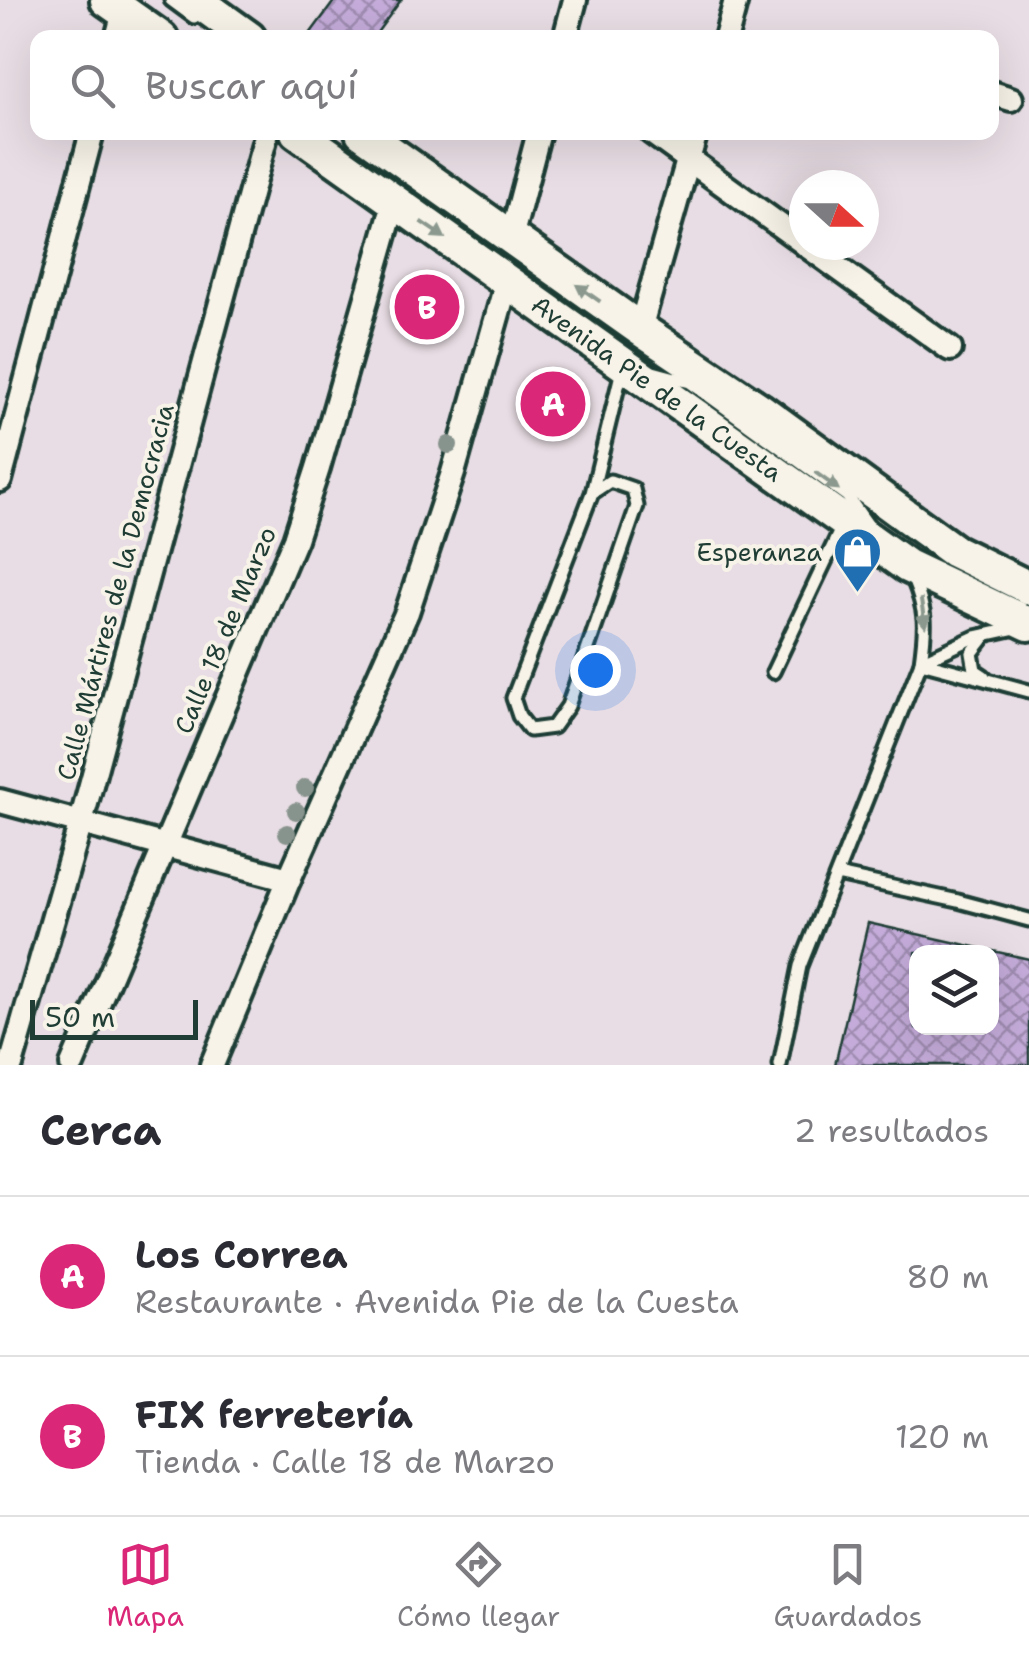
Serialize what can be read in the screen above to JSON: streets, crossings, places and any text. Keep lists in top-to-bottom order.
{
  "streets": {
    "main road": ["Avenida Pie de la Cuesta"],
    "street": ["Calle Mártires de la Democracia", "Calle 18 de Marzo"]
  },
  "crossings": [
    ["Avenida Pie de la Cuesta", "Calle 18 de Marzo"]
  ],
  "places": {
    "shop": ["Esperanza"]
  },
  "scale_bar": "50 m",
  "north": "right",
  "page": {
    "search": "Buscar aquí",
    "pins": ["B", "A"],
    "scale": "50 m",
    "heading": ["Cerca", "2 resultados"],
    "list": [
      {
        "mark": "A",
        "name": "Los Correa",
        "note": "Restaurante · Avenida Pie de la Cuesta",
        "value": "80 m"
      },
      {
        "mark": "B",
        "name": "FIX ferretería",
        "note": "Tienda · Calle 18 de Marzo",
        "value": "120 m"
      }
    ],
    "nav": ["Mapa", "Cómo llegar", "Guardados"]
  }
}
